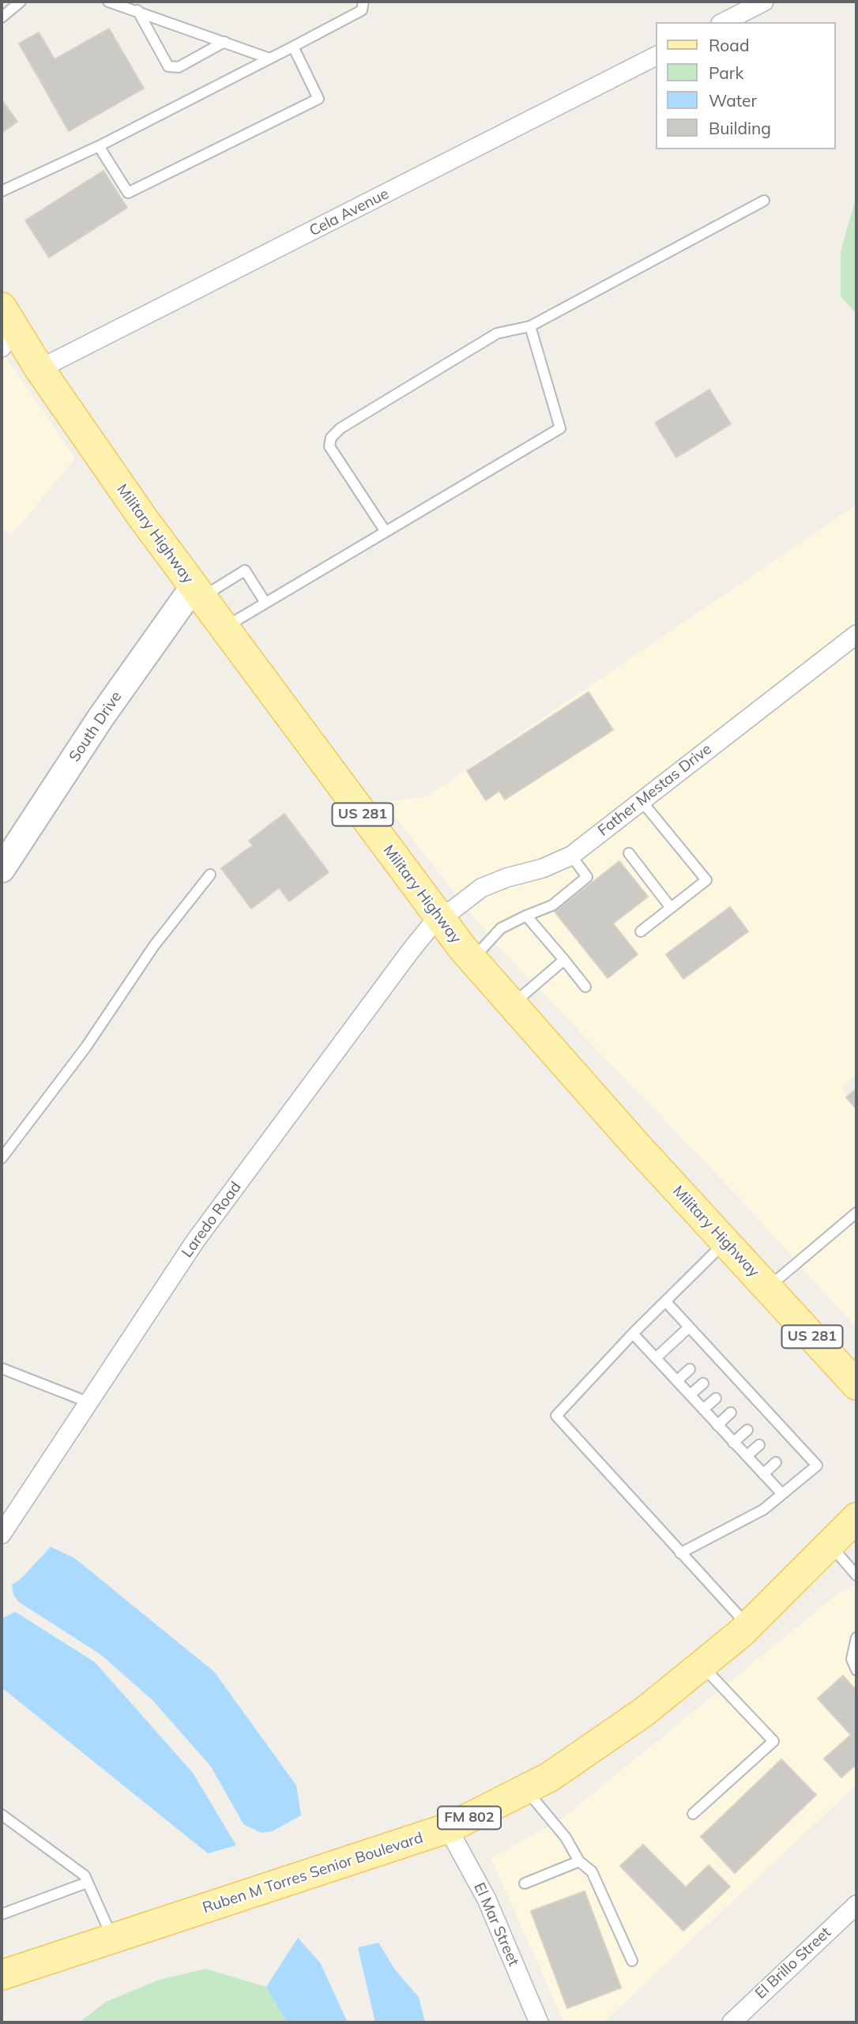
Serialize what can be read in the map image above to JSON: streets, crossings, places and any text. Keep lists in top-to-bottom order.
{
  "streets": {
    "main road": [
      "Military Highway",
      "US 281",
      "FM 802",
      "Ruben M Torres Senior Boulevard"
    ],
    "street": [
      "Cela Avenue",
      "South Drive",
      "Father Mestas Drive",
      "Laredo Road",
      "El Mar Street",
      "El Brillo Street"
    ]
  },
  "crossings": [
    ["Cela Avenue", "Military Highway"],
    ["Military Highway", "South Drive"],
    ["Military Highway", "Father Mestas Drive"],
    ["Military Highway", "Laredo Road"],
    ["Father Mestas Drive", "Laredo Road"],
    ["Ruben M Torres Senior Boulevard", "El Mar Street"]
  ],
  "legend": [
    "Road",
    "Park",
    "Water",
    "Building"
  ]
}
